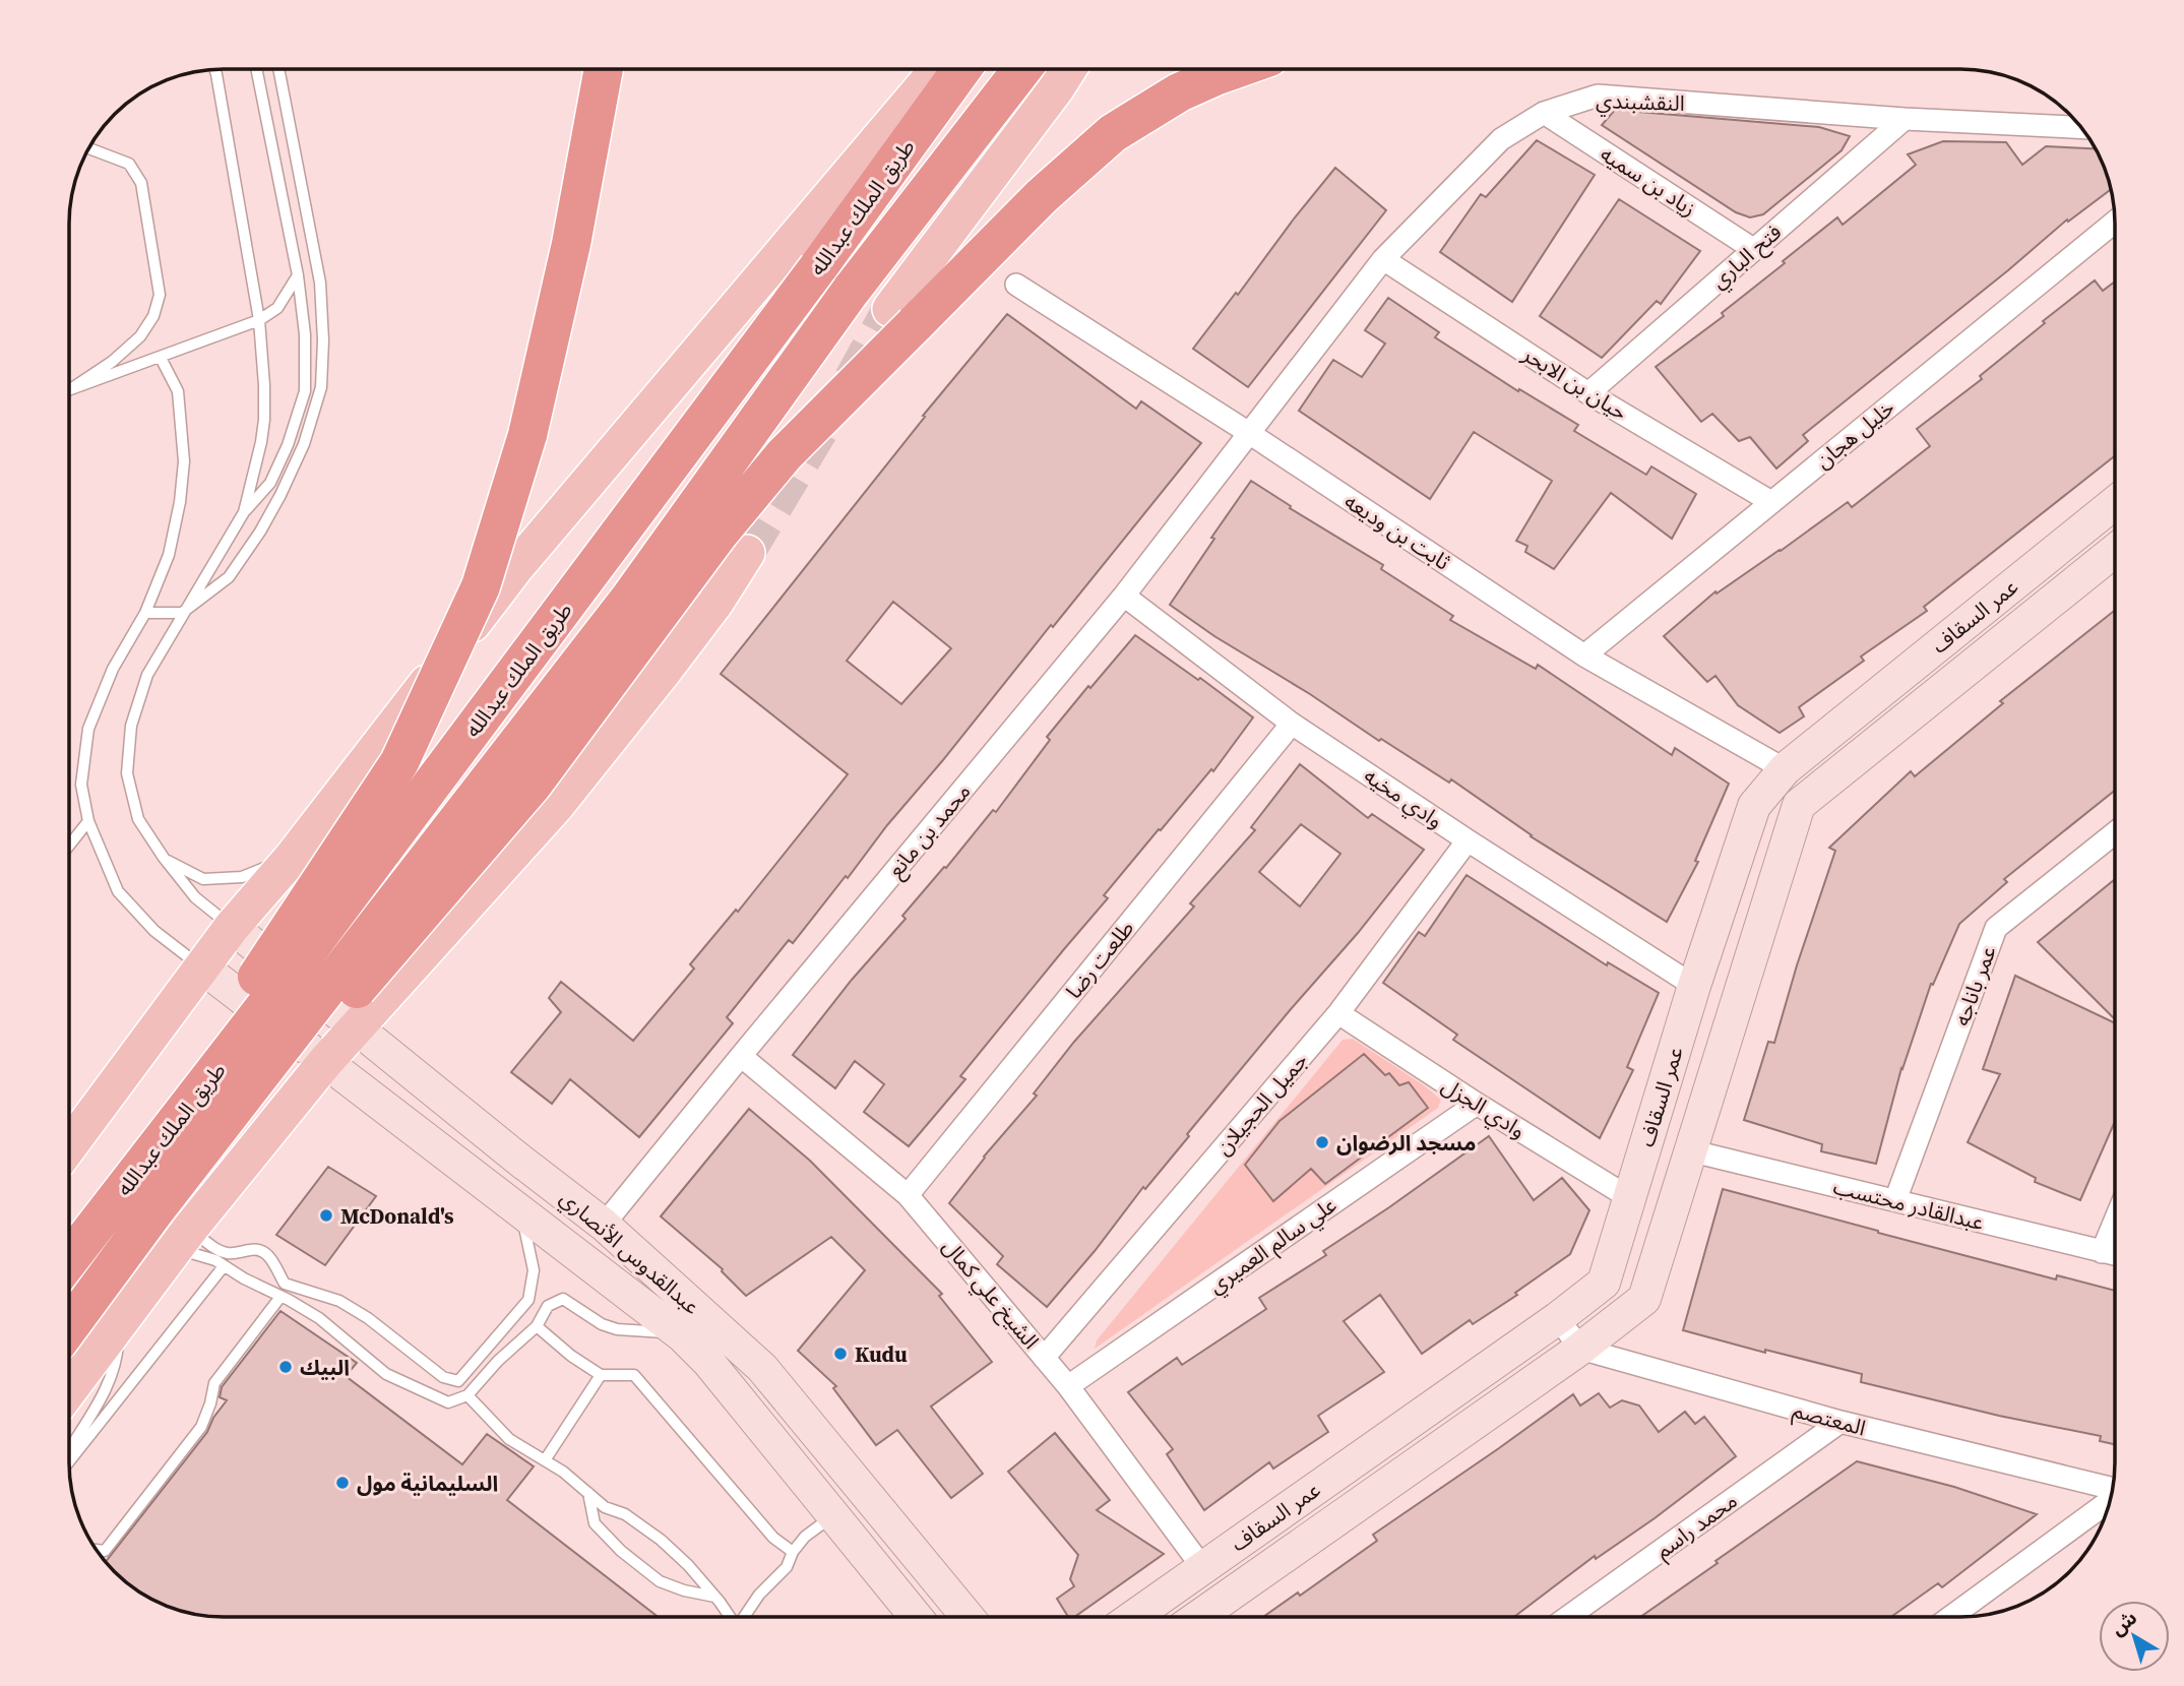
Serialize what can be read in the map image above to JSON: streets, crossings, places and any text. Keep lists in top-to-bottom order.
{
  "streets": {
    "highway": ["طريق الملك عبدالله"],
    "street": [
      "النقشبندي",
      "زياد بن سميه",
      "فتح الباري",
      "حيان بن الابحر",
      "خليل هجان",
      "ثابت بن وديعه",
      "عمر السقاف",
      "وادي مخيه",
      "محمد بن مانع",
      "طلعت رضا",
      "عمر باناجه",
      "جميل الحجيلان",
      "وادي الجزل",
      "عبدالقادر محتسب",
      "علي سالم العميري",
      "عبدالقدوس الأنصاري",
      "الشيخ علي كمال",
      "المعتصم",
      "محمد راسم"
    ]
  },
  "crossings": [
    ["النقشبندي", "زياد بن سميه"],
    ["النقشبندي", "فتح الباري"],
    ["النقشبندي", "حيان بن الابحر"],
    ["النقشبندي", "ثابت بن وديعه"],
    ["النقشبندي", "محمد بن مانع"],
    ["زياد بن سميه", "فتح الباري"],
    ["فتح الباري", "حيان بن الابحر"],
    ["حيان بن الابحر", "خليل هجان"],
    ["خليل هجان", "ثابت بن وديعه"],
    ["ثابت بن وديعه", "عمر السقاف"],
    ["ثابت بن وديعه", "محمد بن مانع"],
    ["عمر السقاف", "وادي مخيه"],
    ["عمر السقاف", "وادي الجزل"],
    ["عمر السقاف", "عبدالقادر محتسب"],
    ["عمر السقاف", "الشيخ علي كمال"],
    ["عمر السقاف", "المعتصم"],
    ["وادي مخيه", "محمد بن مانع"],
    ["وادي مخيه", "طلعت رضا"],
    ["وادي مخيه", "جميل الحجيلان"],
    ["محمد بن مانع", "عبدالقدوس الأنصاري"],
    ["محمد بن مانع", "الشيخ علي كمال"],
    ["طلعت رضا", "الشيخ علي كمال"],
    ["عمر باناجه", "عبدالقادر محتسب"],
    ["جميل الحجيلان", "وادي الجزل"],
    ["جميل الحجيلان", "الشيخ علي كمال"],
    ["وادي الجزل", "علي سالم العميري"],
    ["علي سالم العميري", "الشيخ علي كمال"],
    ["المعتصم", "محمد راسم"]
  ],
  "places": [
    "مسجد الرضوان",
    "McDonald's",
    "Kudu",
    "البيك",
    "السليمانية مول"
  ],
  "north": "top left"
}
